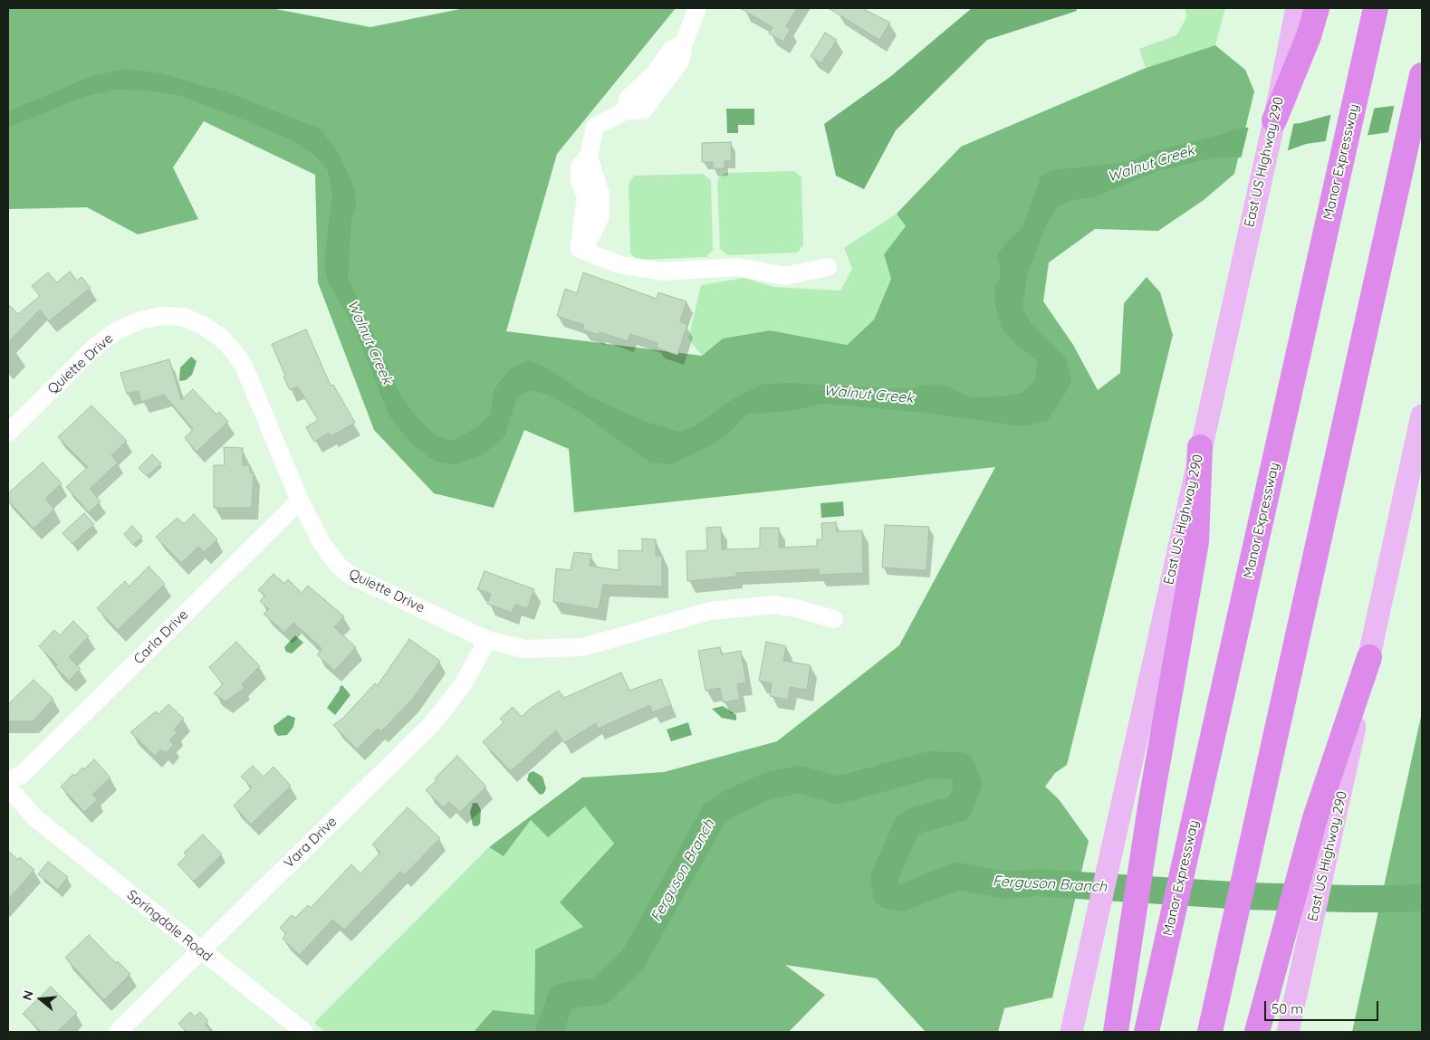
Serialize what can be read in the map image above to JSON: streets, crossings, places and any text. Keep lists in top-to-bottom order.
{
  "streets": {
    "highway": ["Manor Expressway"],
    "main road": ["East US Highway 290"],
    "street": [
      "Quiette Drive",
      "Carla Drive",
      "Vara Drive",
      "Springdale Road"
    ]
  },
  "crossings": [
    ["Quiette Drive", "Carla Drive"],
    ["Quiette Drive", "Vara Drive"],
    ["Carla Drive", "Springdale Road"],
    ["Vara Drive", "Springdale Road"]
  ],
  "water": ["Walnut Creek", "Ferguson Branch"],
  "scale_bar": "50 m",
  "north": "left"
}
